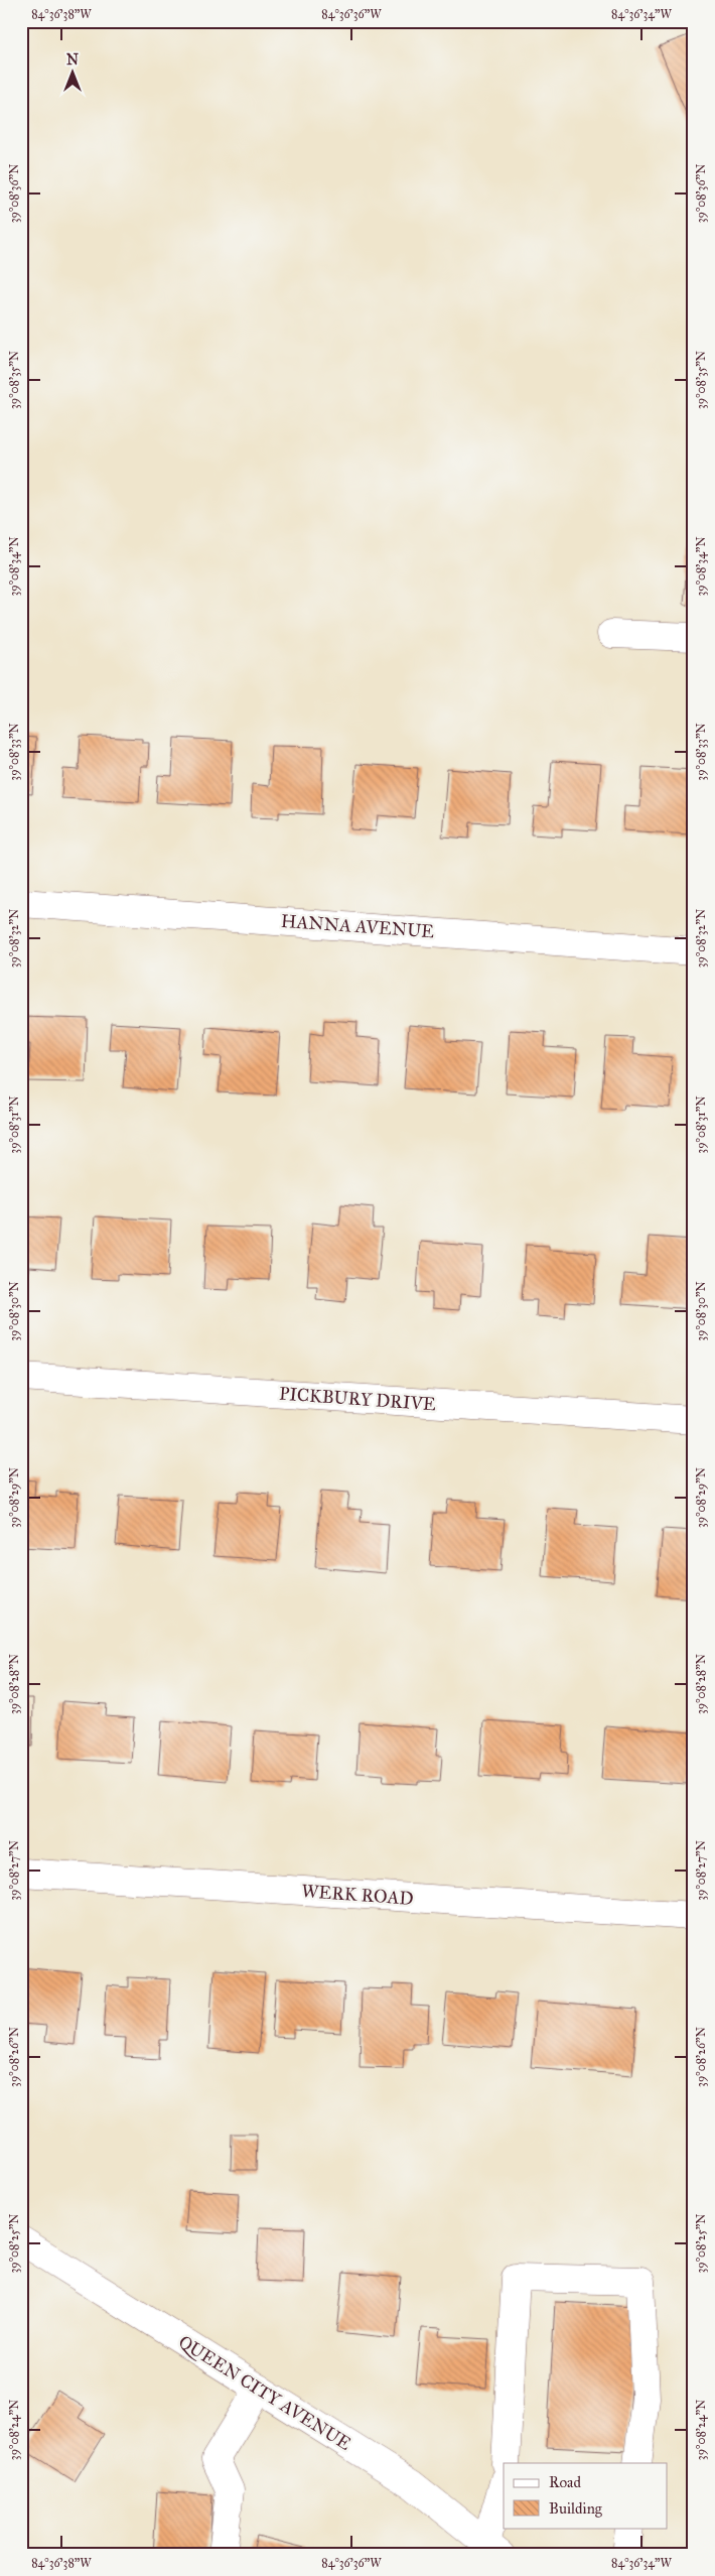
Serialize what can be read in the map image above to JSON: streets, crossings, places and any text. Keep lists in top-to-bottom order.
{
  "streets": {
    "street": [
      "HANNA AVENUE",
      "PICKBURY DRIVE",
      "WERK ROAD",
      "QUEEN CITY AVENUE"
    ]
  },
  "legend": ["Road", "Building"],
  "north": "top",
  "coordinates": [
    "84°36'38\"W",
    "84°36'36\"W",
    "84°36'34\"W",
    "39°08'36\"N",
    "39°08'35\"N",
    "39°08'34\"N",
    "39°08'33\"N",
    "39°08'32\"N",
    "39°08'31\"N",
    "39°08'30\"N",
    "39°08'29\"N",
    "39°08'28\"N",
    "39°08'27\"N",
    "39°08'26\"N",
    "39°08'25\"N",
    "39°08'24\"N"
  ]
}
